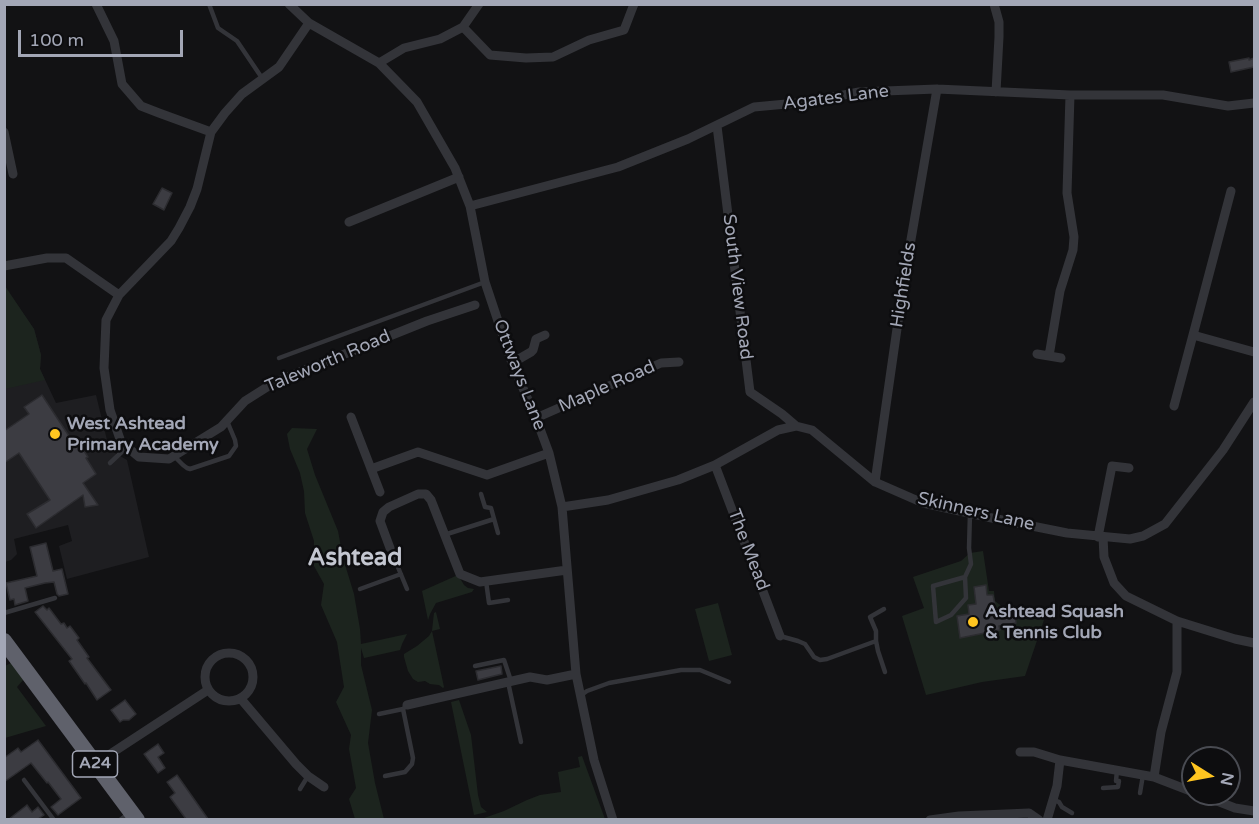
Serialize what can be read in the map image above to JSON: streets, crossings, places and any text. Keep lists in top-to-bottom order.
{
  "streets": {
    "highway": ["A24"],
    "street": [
      "Agates Lane",
      "Highfields",
      "South View Road",
      "Taleworth Road",
      "Ottways Lane",
      "Maple Road",
      "Skinners Lane",
      "The Mead"
    ]
  },
  "crossings": [
    ["Agates Lane", "Highfields"],
    ["Agates Lane", "South View Road"],
    ["Agates Lane", "Ottways Lane"],
    ["Highfields", "Skinners Lane"],
    ["South View Road", "Skinners Lane"],
    ["Ottways Lane", "Maple Road"]
  ],
  "districts": ["Ashtead"],
  "places": ["West Ashtead Primary Academy", "Ashtead Squash & Tennis Club"],
  "scale_bar": "100 m",
  "north": "right"
}
